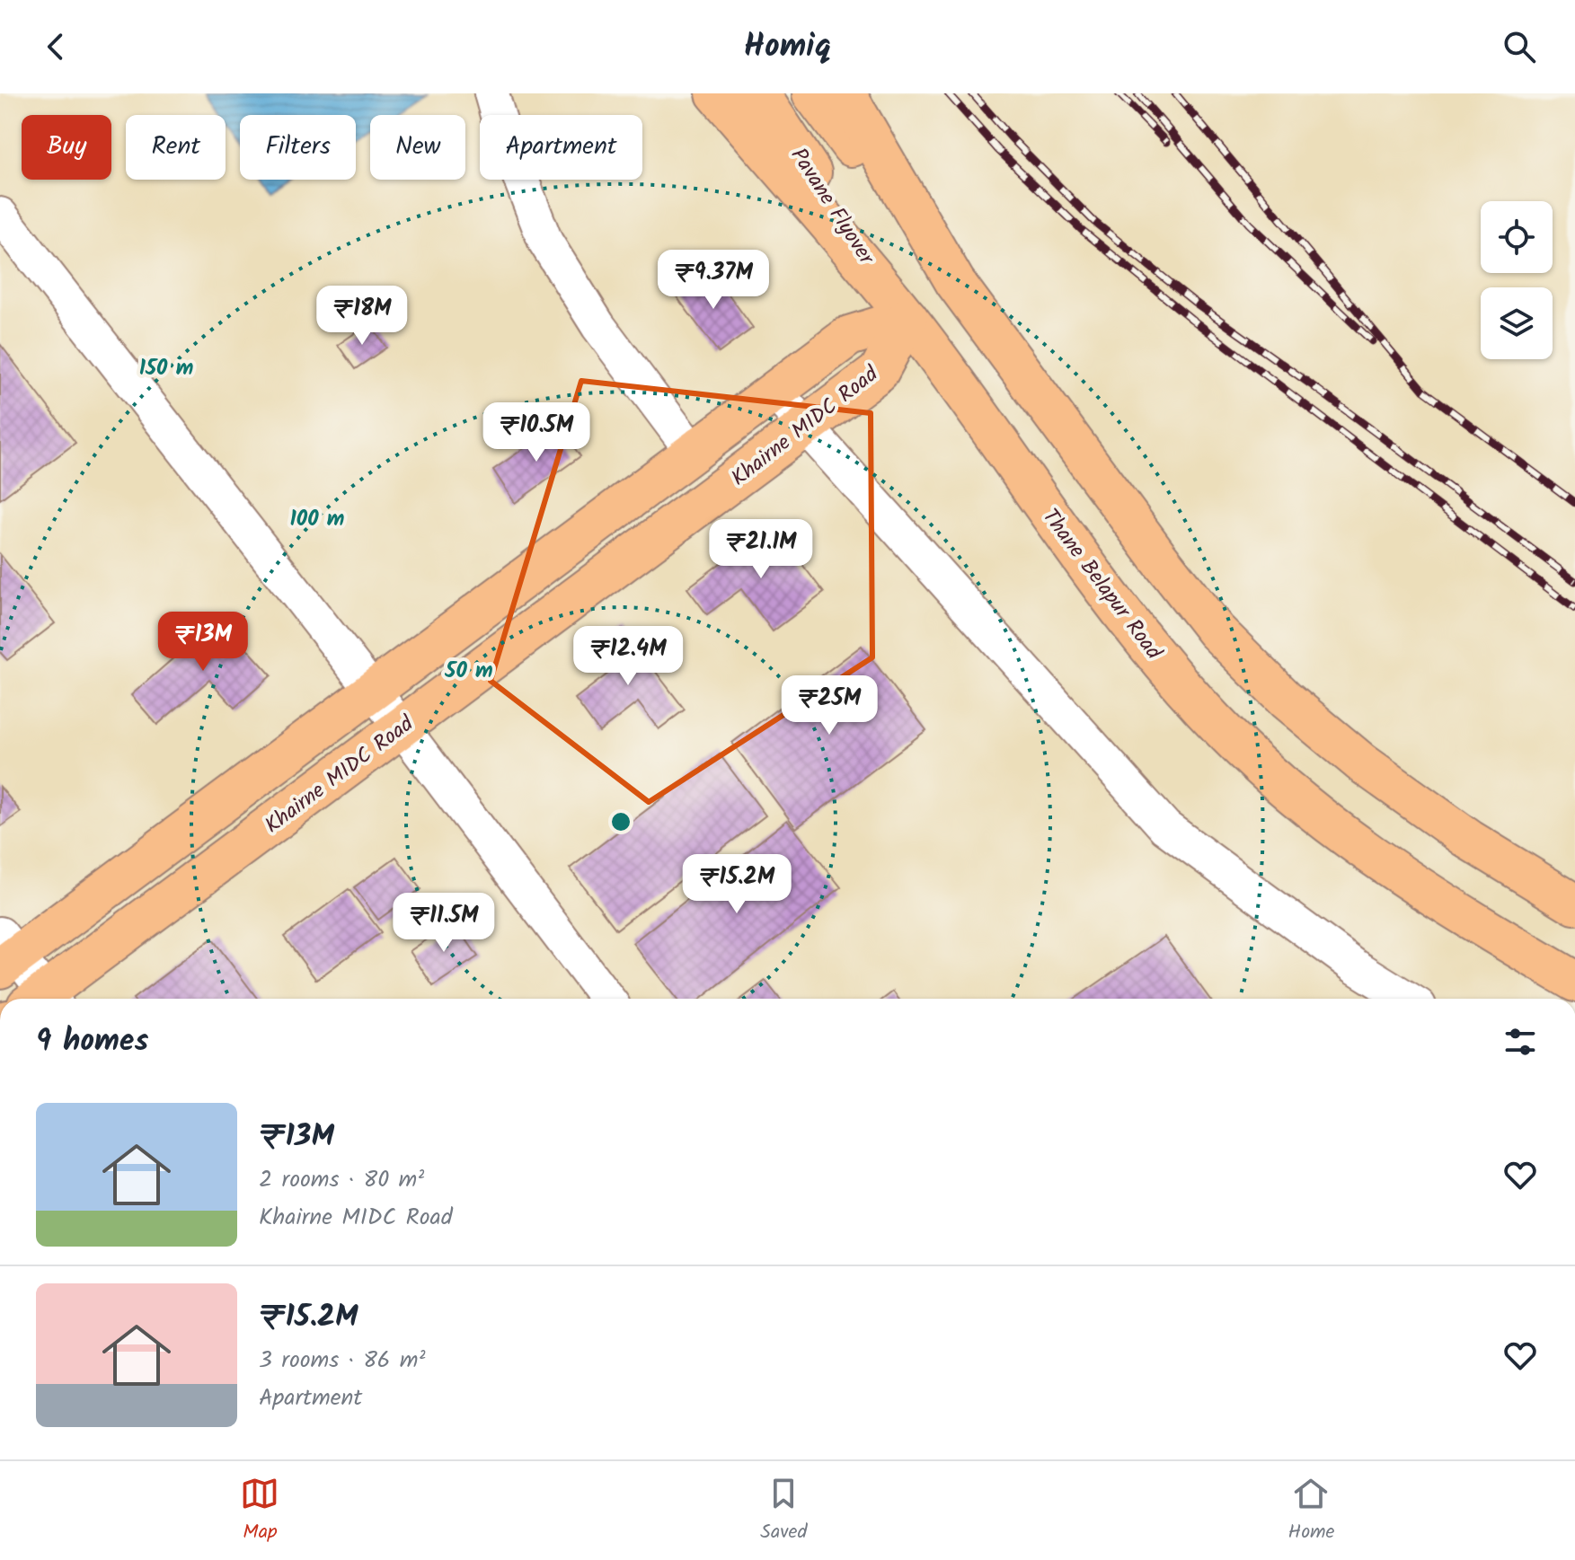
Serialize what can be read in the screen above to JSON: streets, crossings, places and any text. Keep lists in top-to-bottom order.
{
  "streets": {
    "main road": ["Pavane Flyover", "Khairne MIDC Road", "Thane Belapur Road"]
  },
  "crossings": [
    ["Pavane Flyover", "Khairne MIDC Road"],
    ["Pavane Flyover", "Thane Belapur Road"],
    ["Khairne MIDC Road", "Thane Belapur Road"]
  ],
  "page": {
    "header": "Homiq",
    "chip": [
      "Buy",
      "Rent",
      "Filters",
      "New",
      "Apartment"
    ],
    "price": [
      "₹9.37M",
      "₹18M",
      "₹10.5M",
      "₹21.1M",
      "₹13M",
      "₹12.4M",
      "₹25M",
      "₹15.2M",
      "₹11.5M"
    ],
    "heading": "9 homes",
    "list": [
      {
        "name": "₹13M",
        "note": "2 rooms · 80 m² · Khairne MIDC Road"
      },
      {
        "name": "₹15.2M",
        "note": "3 rooms · 86 m² · Apartment"
      }
    ],
    "tabs": ["Map", "Saved", "Home"]
  },
  "rings": ["150 m", "100 m", "50 m"]
}
